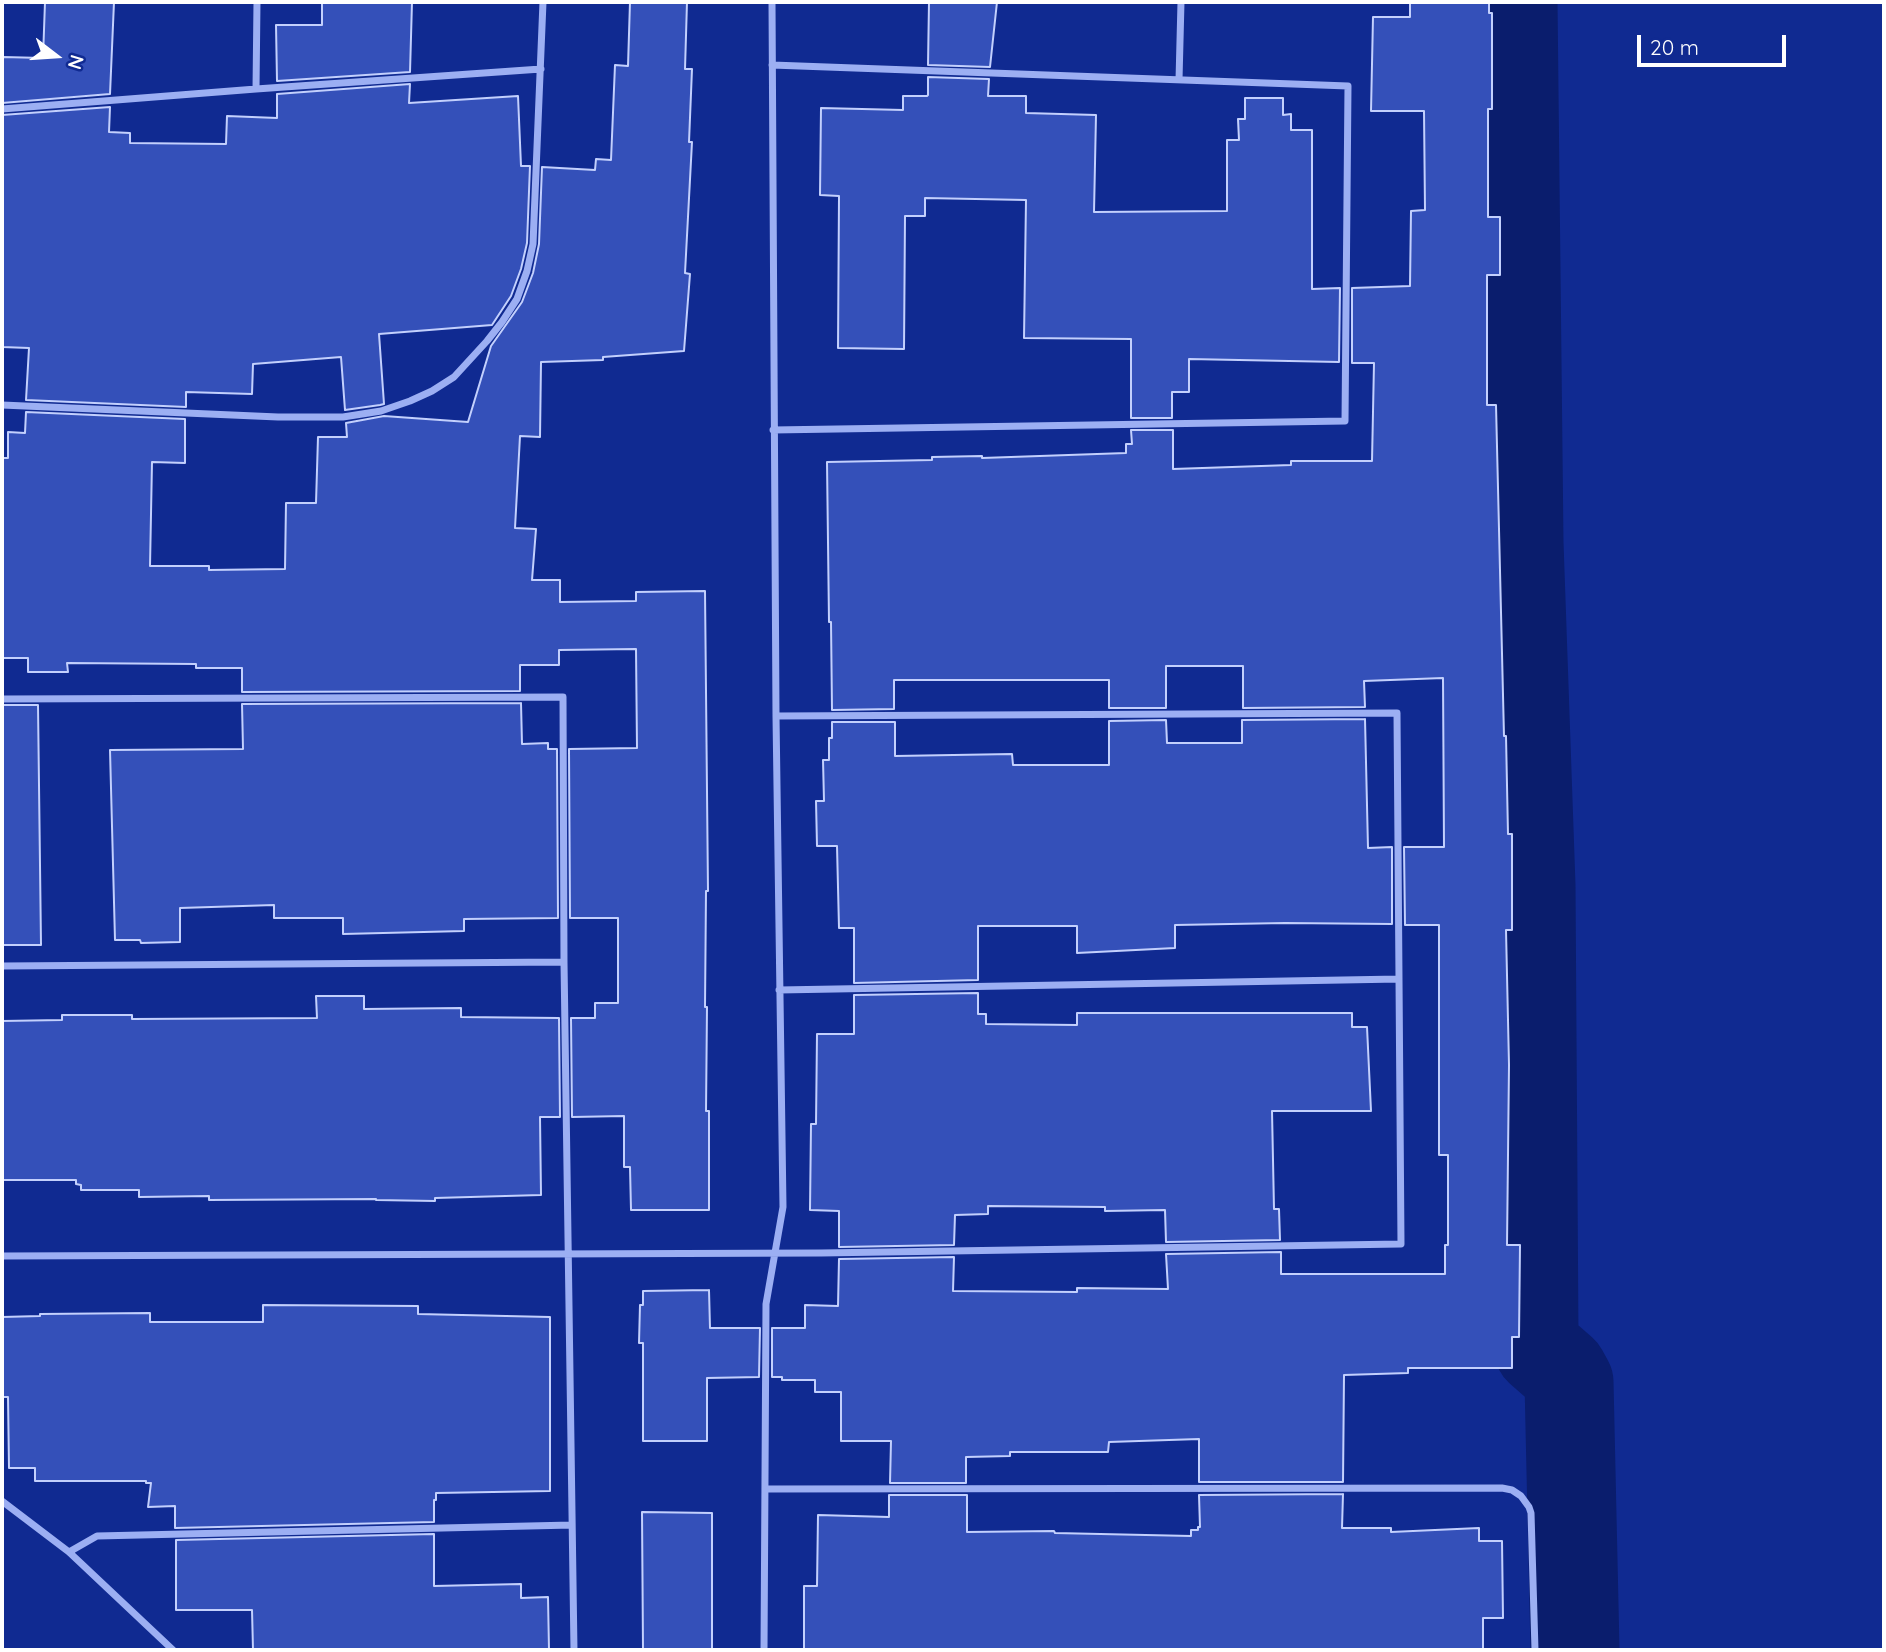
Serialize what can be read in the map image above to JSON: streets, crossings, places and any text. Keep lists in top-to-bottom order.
{
  "scale_bar": "20 m",
  "north": "right"
}
